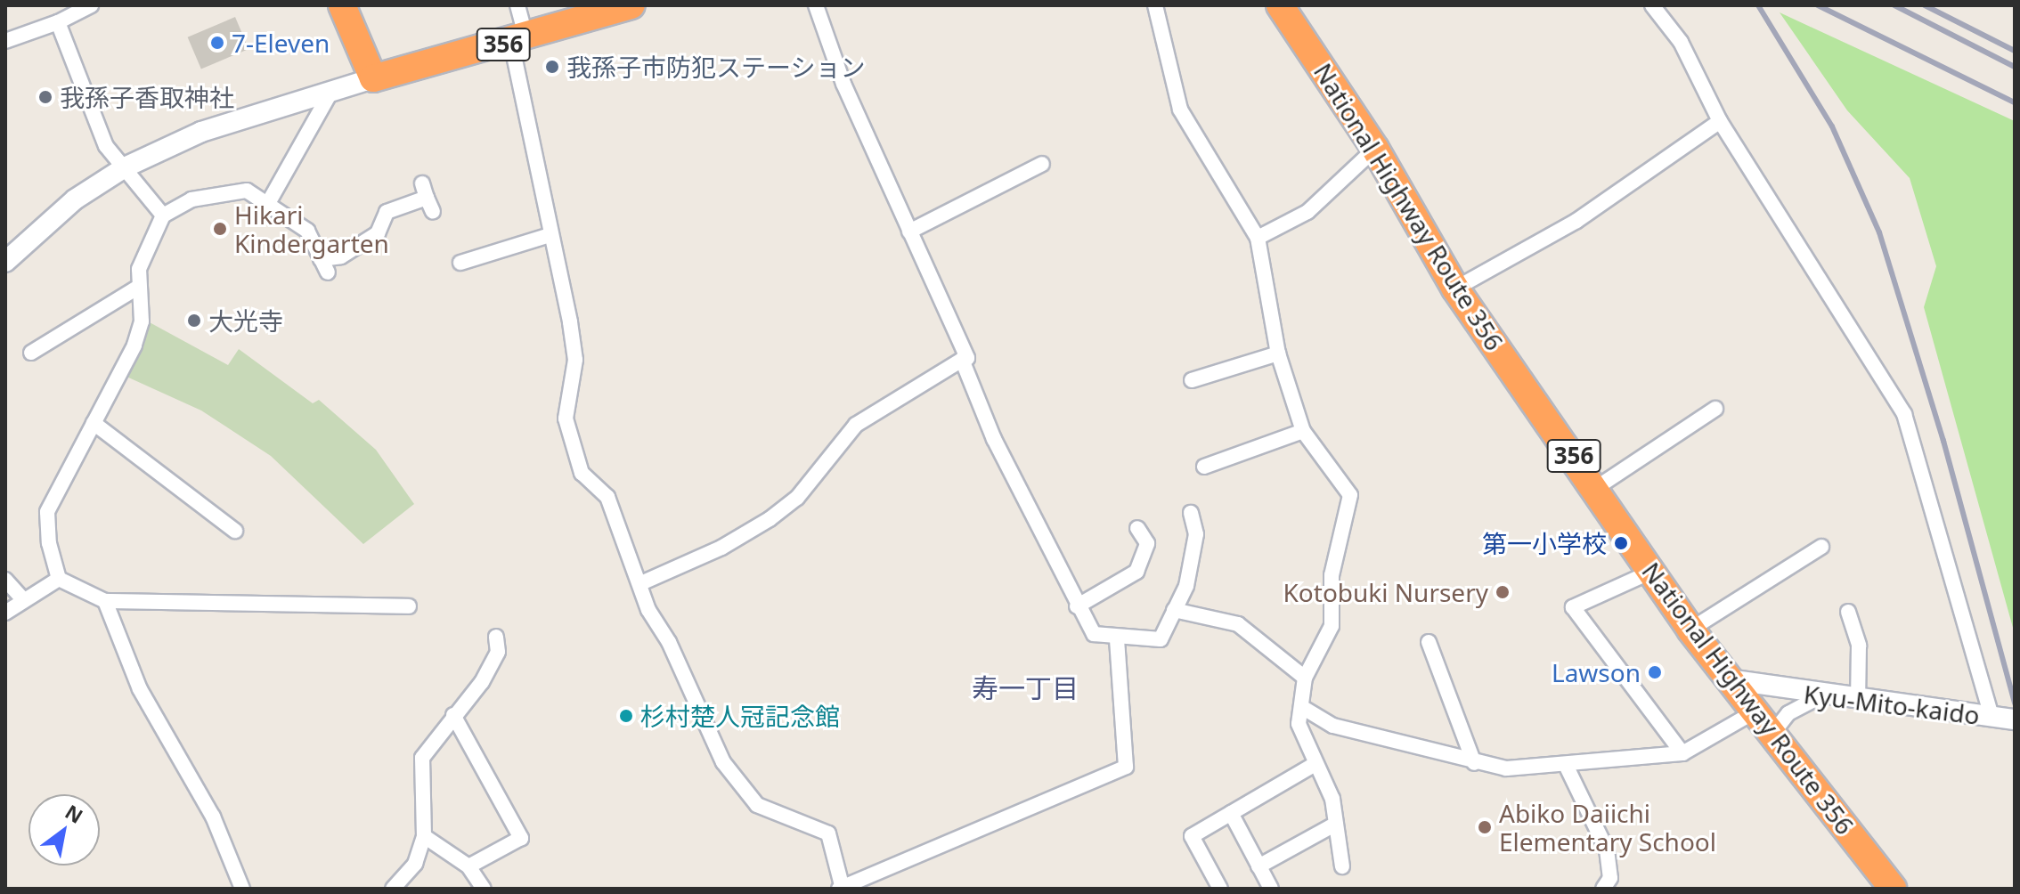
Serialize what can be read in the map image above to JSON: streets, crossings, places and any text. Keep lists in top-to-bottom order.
{
  "streets": {
    "highway": ["356", "National Highway Route 356"],
    "street": ["Kyu-Mito-kaido"]
  },
  "crossings": [
    ["National Highway Route 356", "Kyu-Mito-kaido"]
  ],
  "districts": ["寿一丁目"],
  "places": [
    "7-Eleven",
    "我孫子市防犯ステーション",
    "我孫子香取神社",
    "Hikari Kindergarten",
    "大光寺",
    "第一小学校",
    "Kotobuki Nursery",
    "Lawson",
    "杉村楚人冠記念館",
    "Abiko Daiichi Elementary School"
  ],
  "north": "top right"
}
